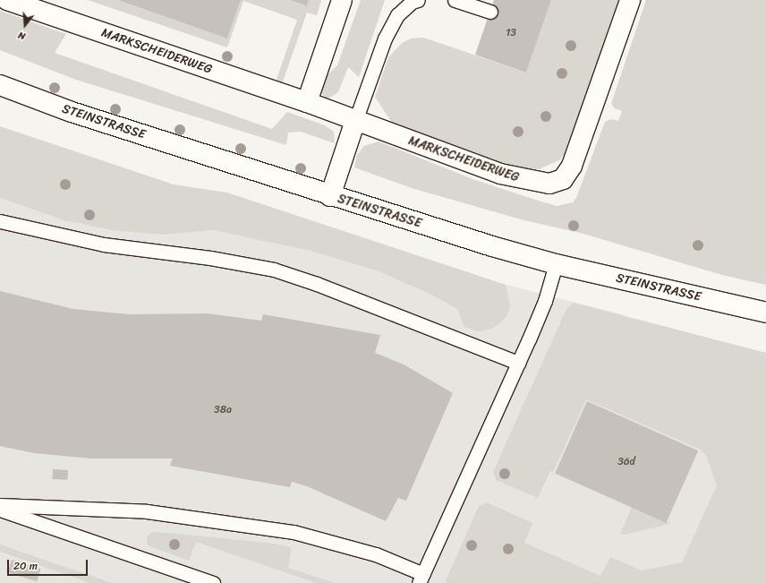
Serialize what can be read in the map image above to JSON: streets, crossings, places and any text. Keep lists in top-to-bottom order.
{
  "streets": {
    "street": ["MARKSCHEIDERWEG", "STEINSTRASSE"]
  },
  "house_numbers": ["13", "38a", "36d"],
  "scale_bar": "20 m",
  "north": "bottom"
}
